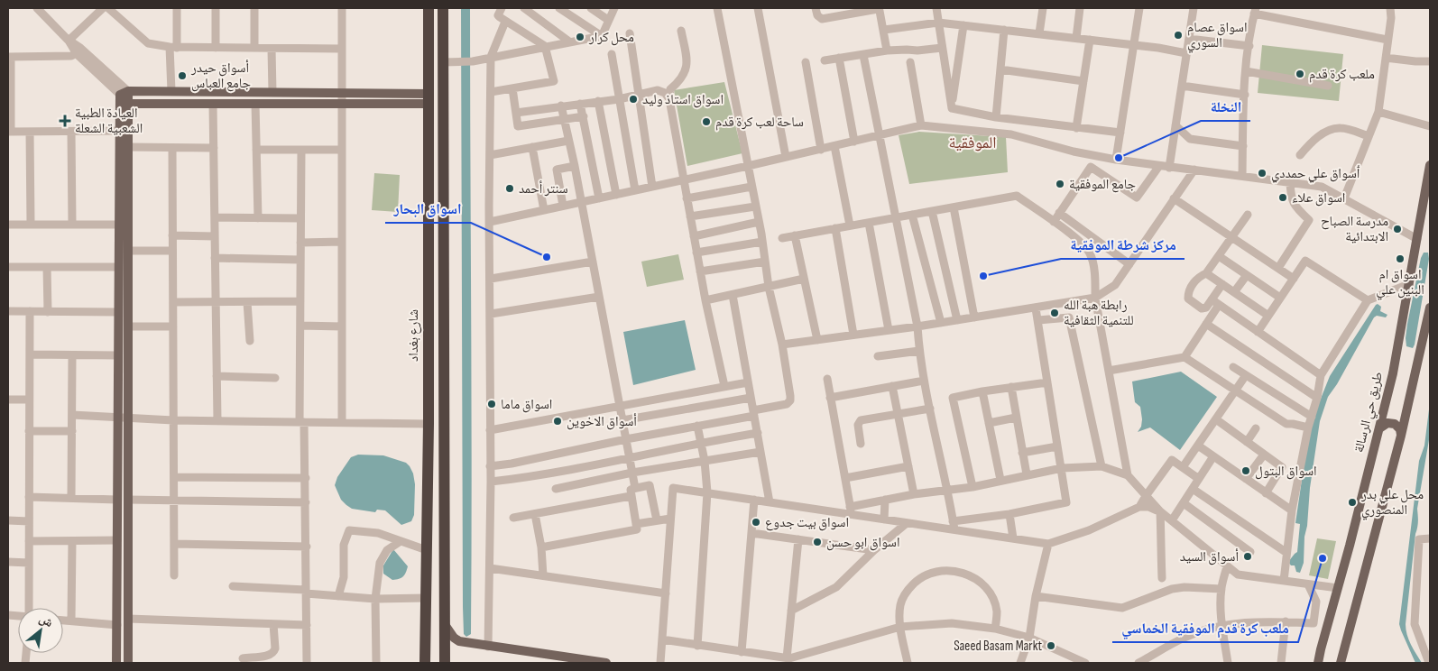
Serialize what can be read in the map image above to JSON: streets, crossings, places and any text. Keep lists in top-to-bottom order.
{
  "streets": {
    "highway": ["شارع بغداد"],
    "main road": ["طريق حي الرسالة"]
  },
  "districts": ["الموفقية"],
  "places": {
    "other": [
      "اسواق عصام السوري",
      "محل كرار",
      "ملعب كرة قدم",
      "أسواق حيدر جامع العباس",
      "اسواق استاذ وليد",
      "ساحة لعب كرة قدم",
      "النخلة",
      "ٲسواق علي حمددي",
      "جامع الموفقية",
      "سنتر أحمد",
      "اسواق علاء",
      "مدرسة الصباح الابتدائية",
      "اسواق البحار",
      "اسواق ام البنين علي",
      "مركز شرطة الموفقية",
      "رابطة هبة الله للتنمية الثقافية",
      "اسواق ماما",
      "أسواق الاخوين",
      "اسواق البتول",
      "محل علي بدر المنصوري",
      "اسواق بيت جدوع",
      "اسواق ابو حسن",
      "أسواق السيد",
      "ملعب كرة قدم الموفقية الخماسي",
      "Saeed Basam Markt"
    ],
    "health": ["العيادة الطبية الشعبية الشعلة"]
  },
  "north": "top right"
}
